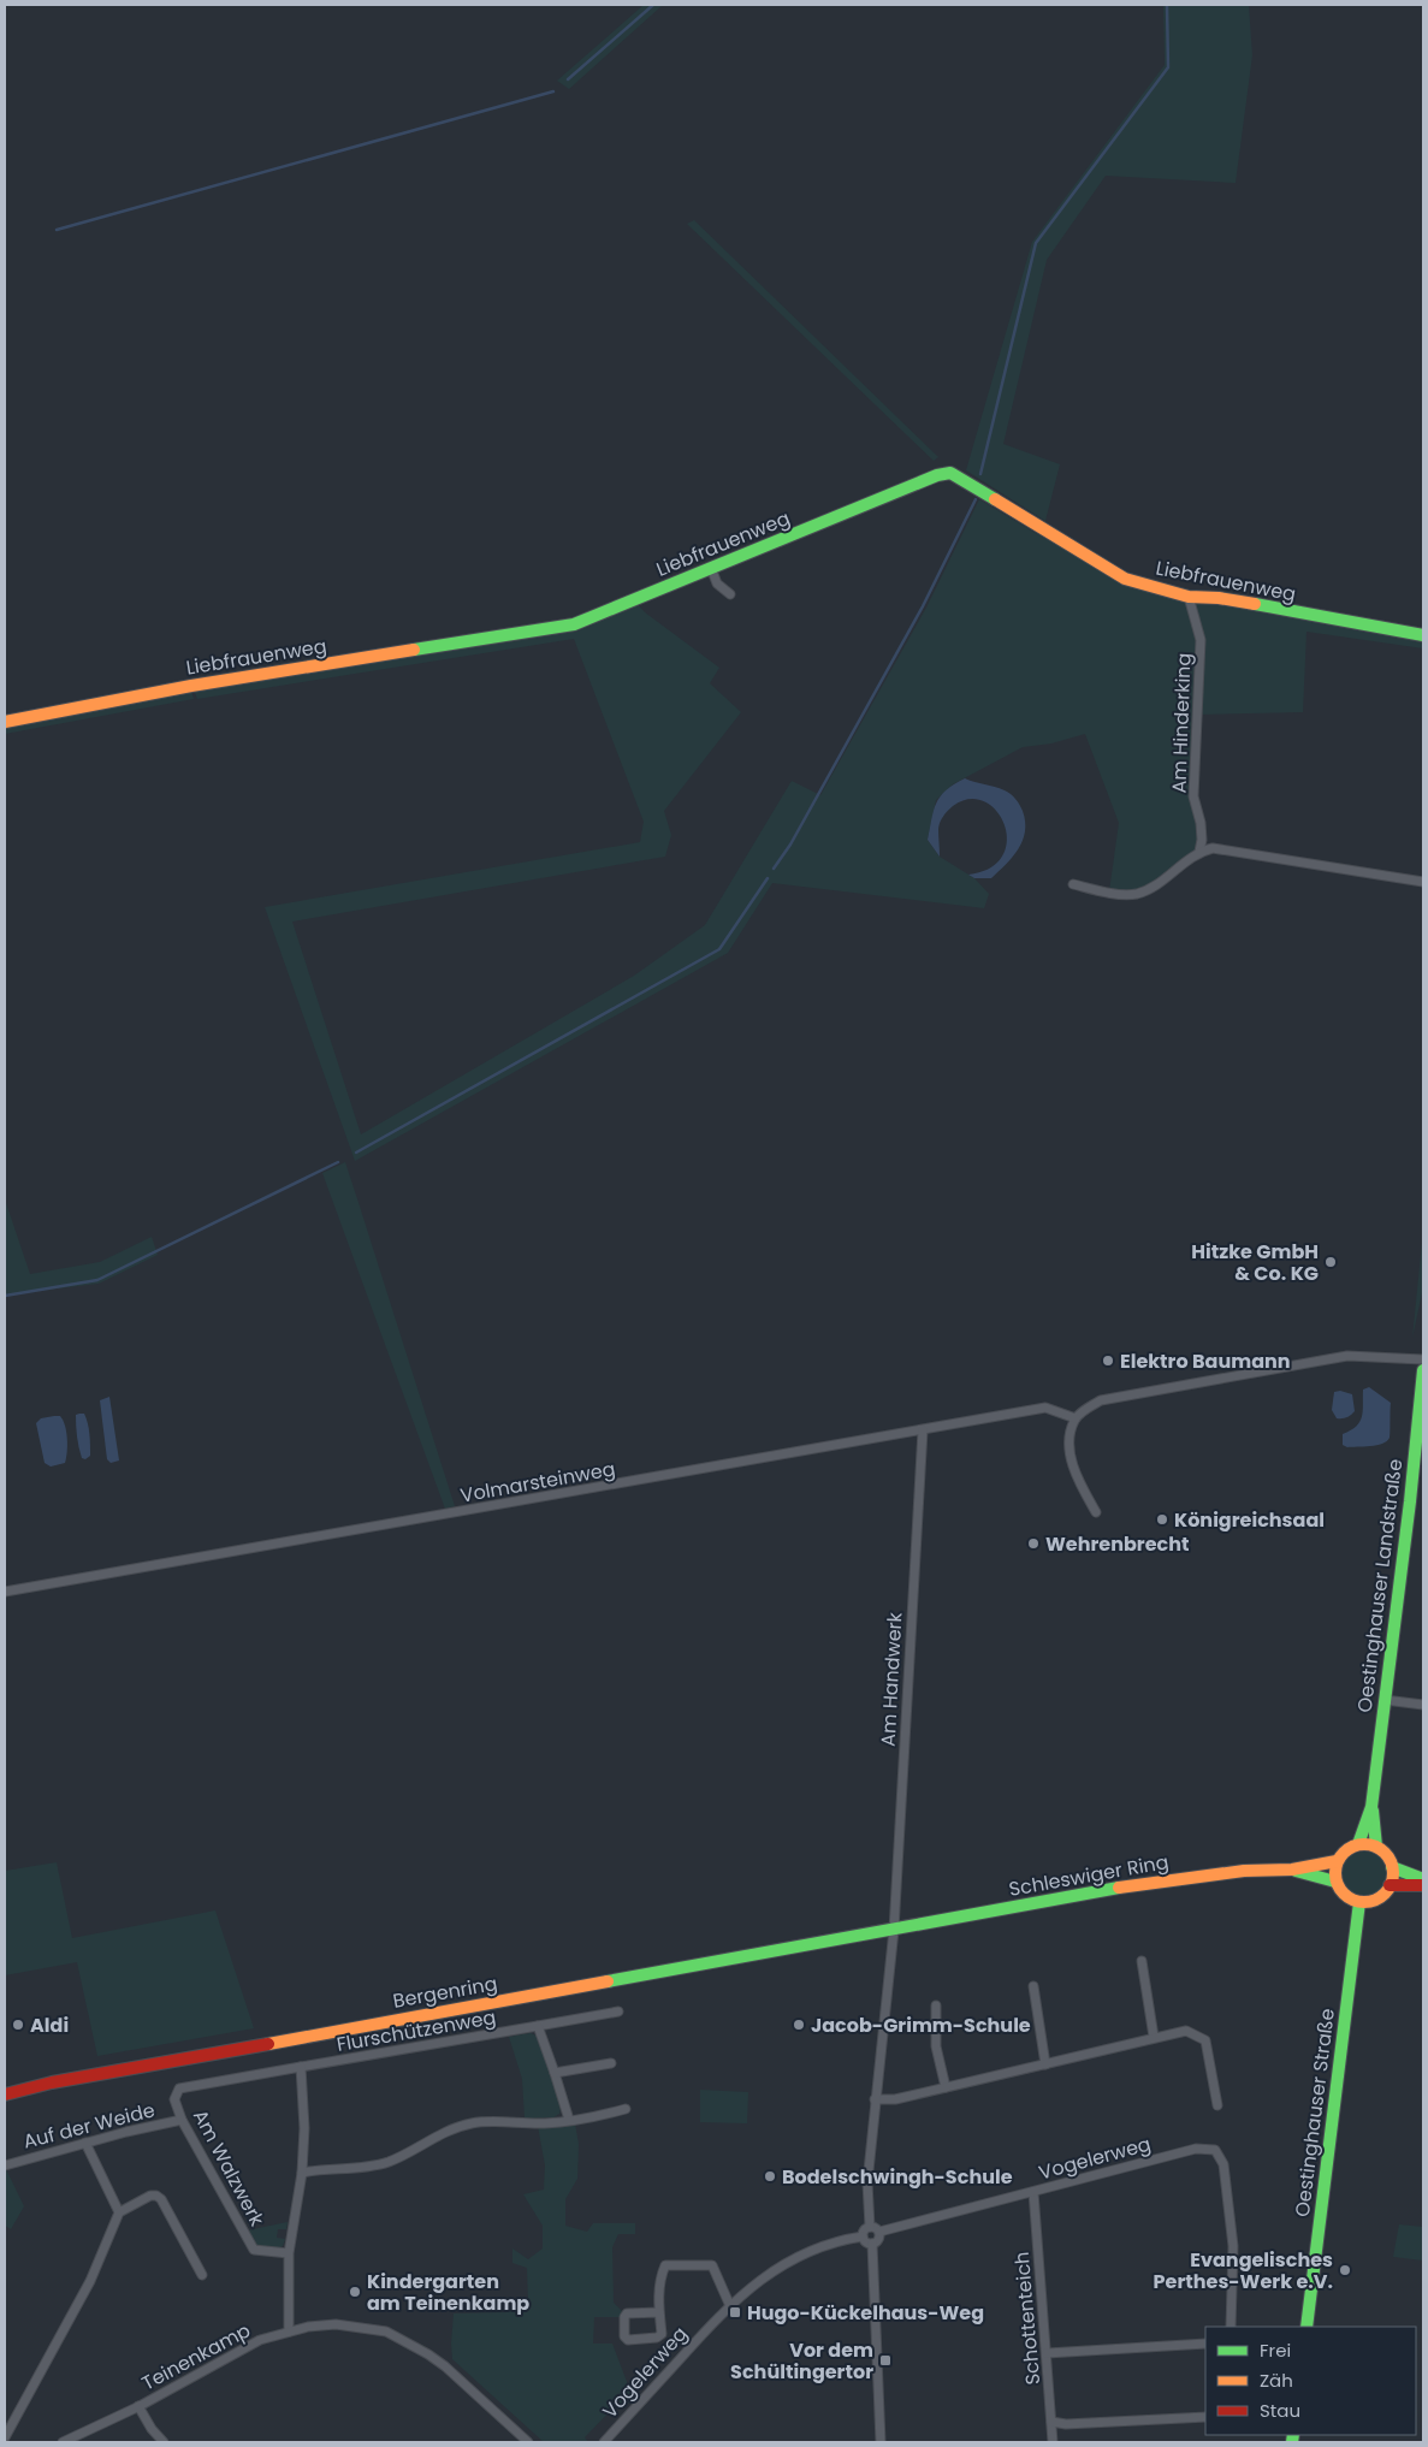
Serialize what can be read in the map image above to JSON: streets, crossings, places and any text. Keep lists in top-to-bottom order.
{
  "streets": {
    "street": [
      "Liebfrauenweg",
      "Am Hinderking",
      "Volmarsteinweg",
      "Oestinghauser Landstraße",
      "Am Handwerk",
      "Schleswiger Ring",
      "Bergenring",
      "Flurschützenweg",
      "Oestinghauser Straße",
      "Auf der Weide",
      "Vogelerweg",
      "Am Walzwerk",
      "Schottenteich",
      "Teinenkamp"
    ]
  },
  "crossings": [
    ["Liebfrauenweg", "Am Hinderking"],
    ["Volmarsteinweg", "Am Handwerk"],
    ["Oestinghauser Landstraße", "Schleswiger Ring"],
    ["Oestinghauser Landstraße", "Oestinghauser Straße"],
    ["Am Handwerk", "Schleswiger Ring"],
    ["Am Handwerk", "Bergenring"],
    ["Schleswiger Ring", "Bergenring"],
    ["Schleswiger Ring", "Oestinghauser Straße"],
    ["Flurschützenweg", "Am Walzwerk"],
    ["Auf der Weide", "Am Walzwerk"],
    ["Vogelerweg", "Schottenteich"],
    ["Am Walzwerk", "Teinenkamp"]
  ],
  "places": {
    "other": [
      "Hitzke GmbH & Co. KG",
      "Elektro Baumann",
      "Königreichsaal",
      "Wehrenbrecht",
      "Aldi",
      "Jacob-Grimm-Schule",
      "Bodelschwingh-Schule",
      "Evangelisches Perthes-Werk e.V.",
      "Kindergarten am Teinenkamp"
    ],
    "transit": ["Hugo-Kückelhaus-Weg", "Vor dem Schültingertor"]
  },
  "legend": ["Frei", "Zäh", "Stau"]
}
